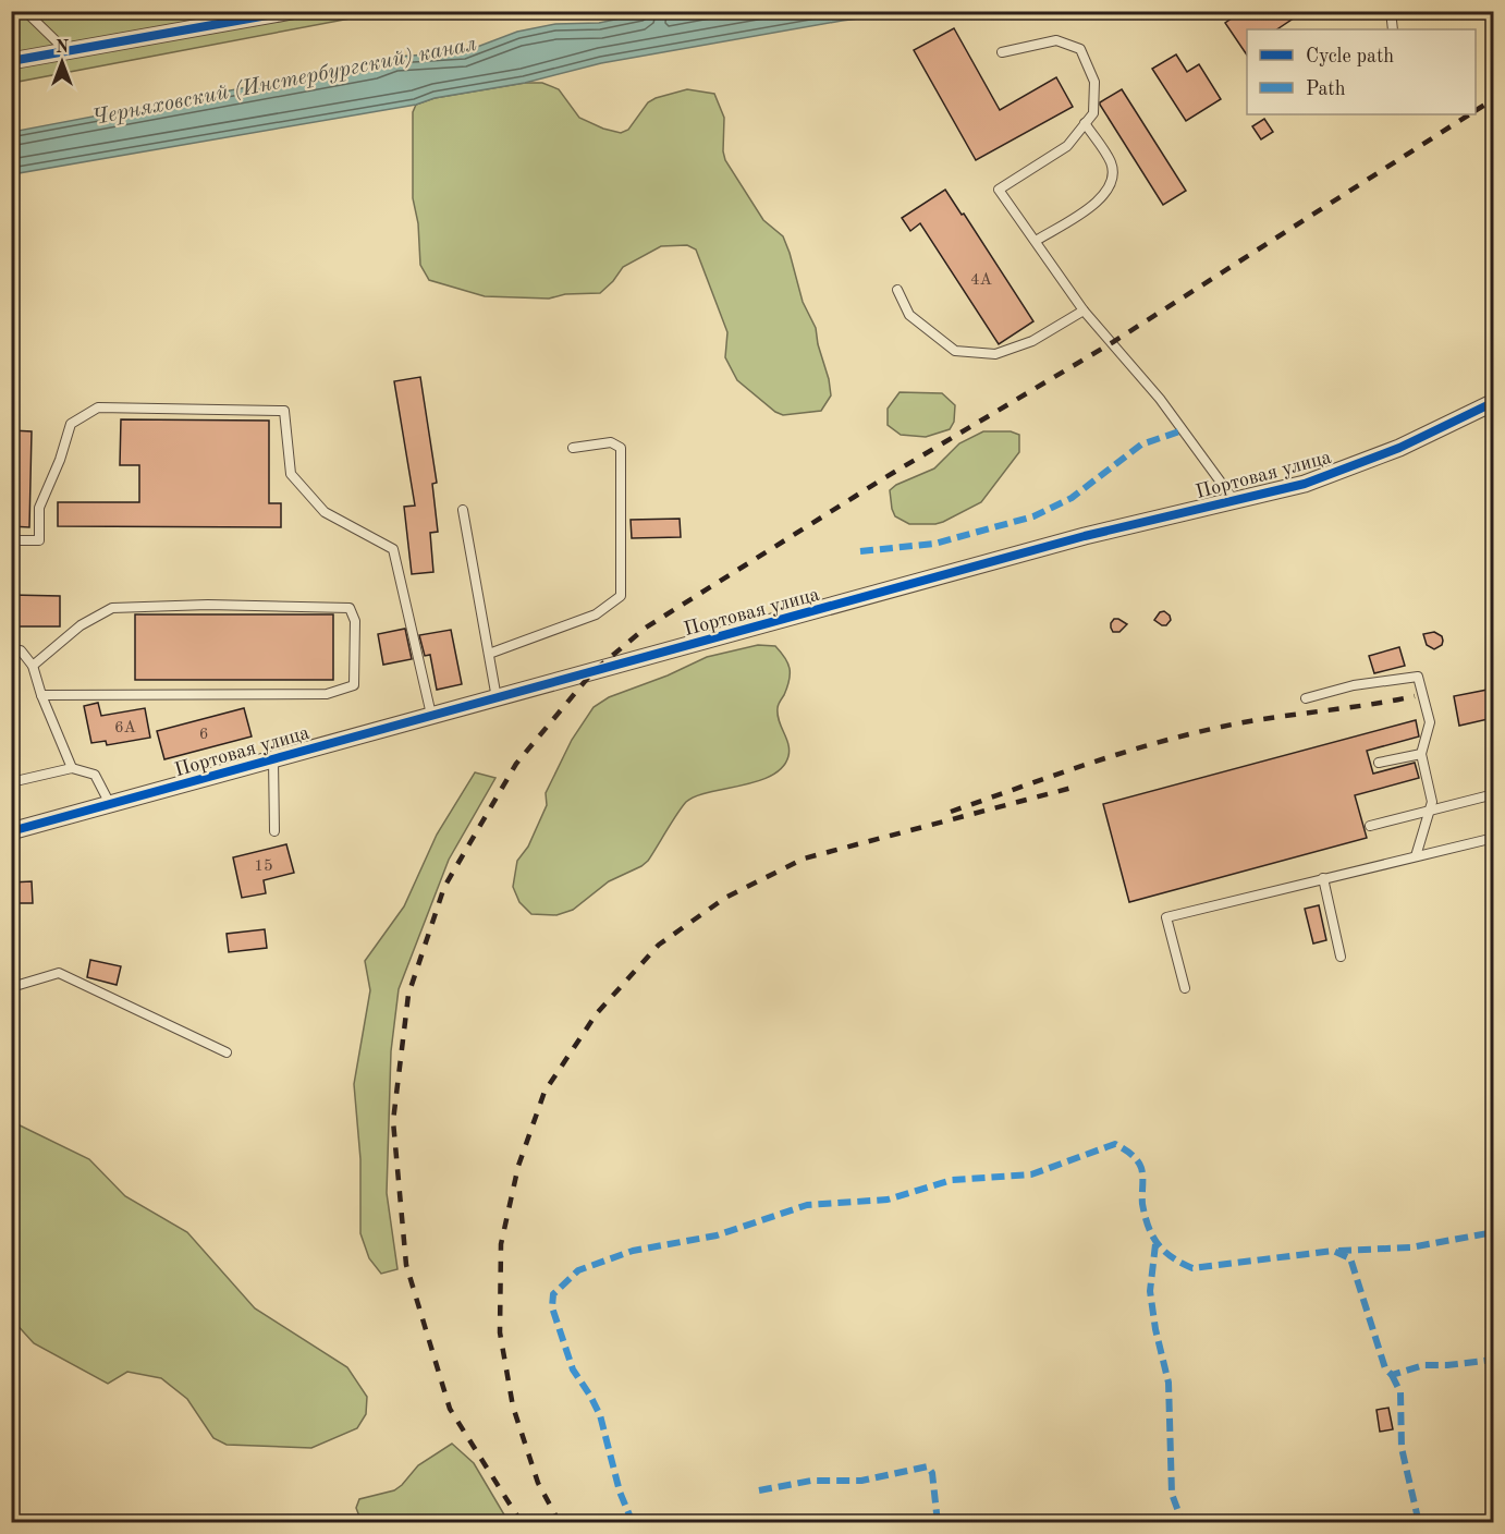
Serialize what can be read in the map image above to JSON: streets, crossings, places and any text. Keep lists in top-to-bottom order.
{
  "streets": {
    "street": ["Портовая улица"]
  },
  "water": ["Черняховский (Инстербургский) канал"],
  "house_numbers": [
    "4А",
    "6А",
    "6",
    "15"
  ],
  "legend": ["Cycle path", "Path"],
  "north": "top"
}
